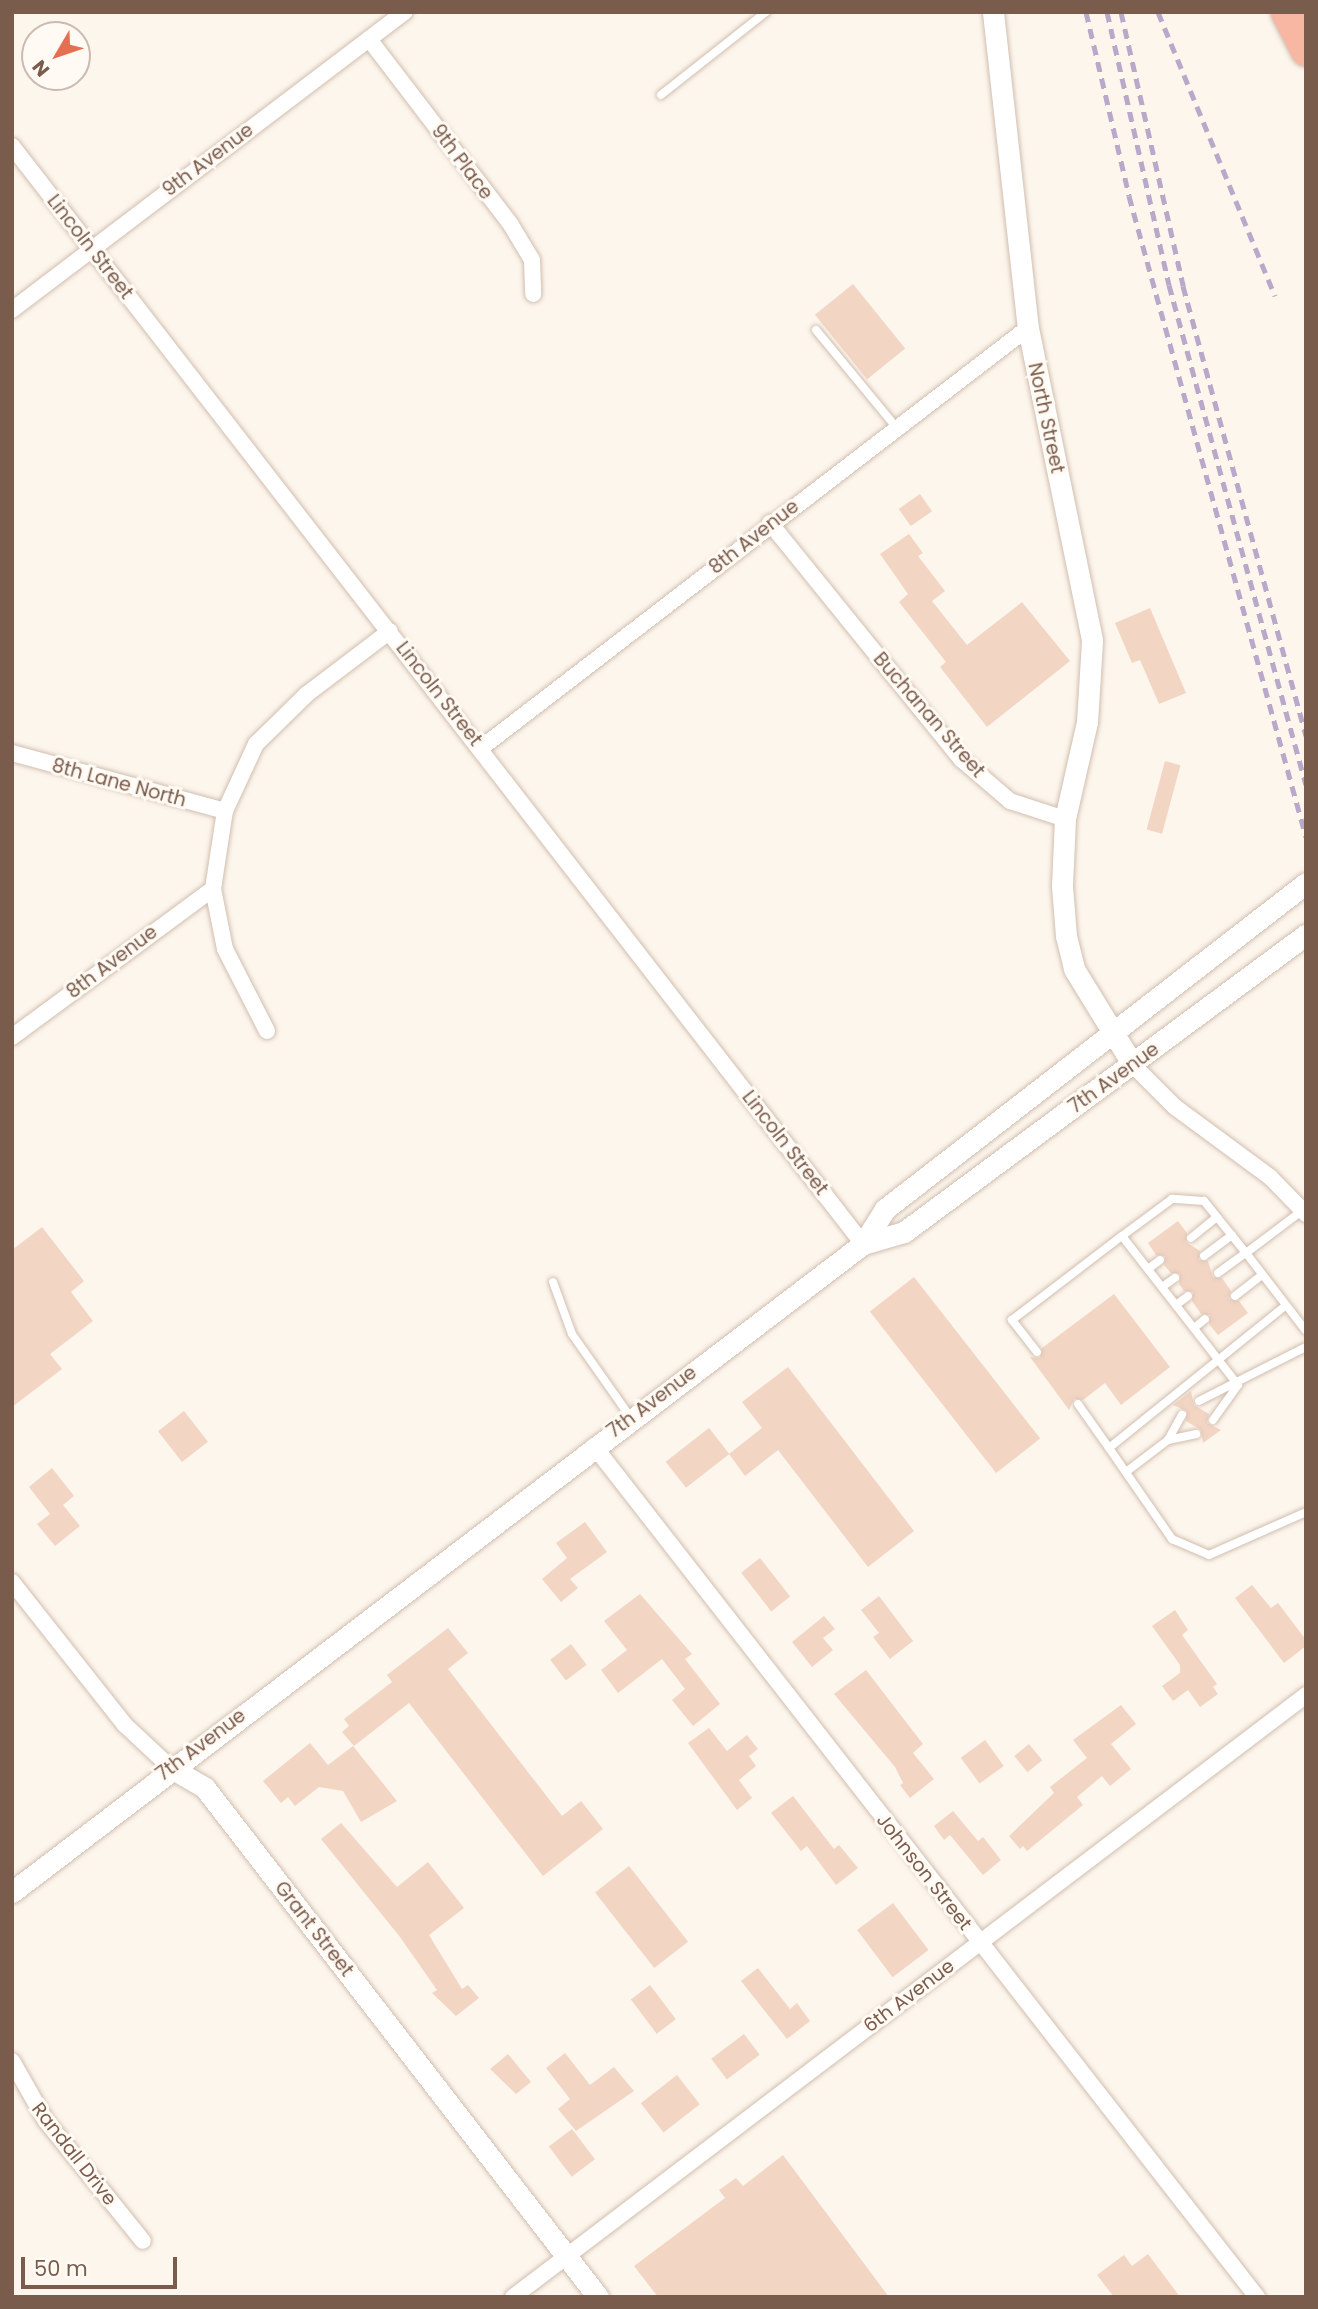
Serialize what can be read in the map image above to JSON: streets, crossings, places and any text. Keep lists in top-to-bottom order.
{
  "streets": {
    "street": [
      "9th Avenue",
      "9th Place",
      "Lincoln Street",
      "North Street",
      "8th Avenue",
      "Buchanan Street",
      "8th Lane North",
      "7th Avenue",
      "Johnson Street",
      "Grant Street",
      "6th Avenue",
      "Randall Drive"
    ]
  },
  "crossings": [
    ["9th Avenue", "9th Place"],
    ["9th Avenue", "Lincoln Street"],
    ["Lincoln Street", "8th Avenue"],
    ["Lincoln Street", "7th Avenue"],
    ["North Street", "8th Avenue"],
    ["North Street", "Buchanan Street"],
    ["8th Avenue", "Buchanan Street"],
    ["7th Avenue", "Johnson Street"],
    ["7th Avenue", "Grant Street"],
    ["Johnson Street", "6th Avenue"],
    ["Grant Street", "6th Avenue"]
  ],
  "scale_bar": "50 m",
  "north": "bottom left"
}
